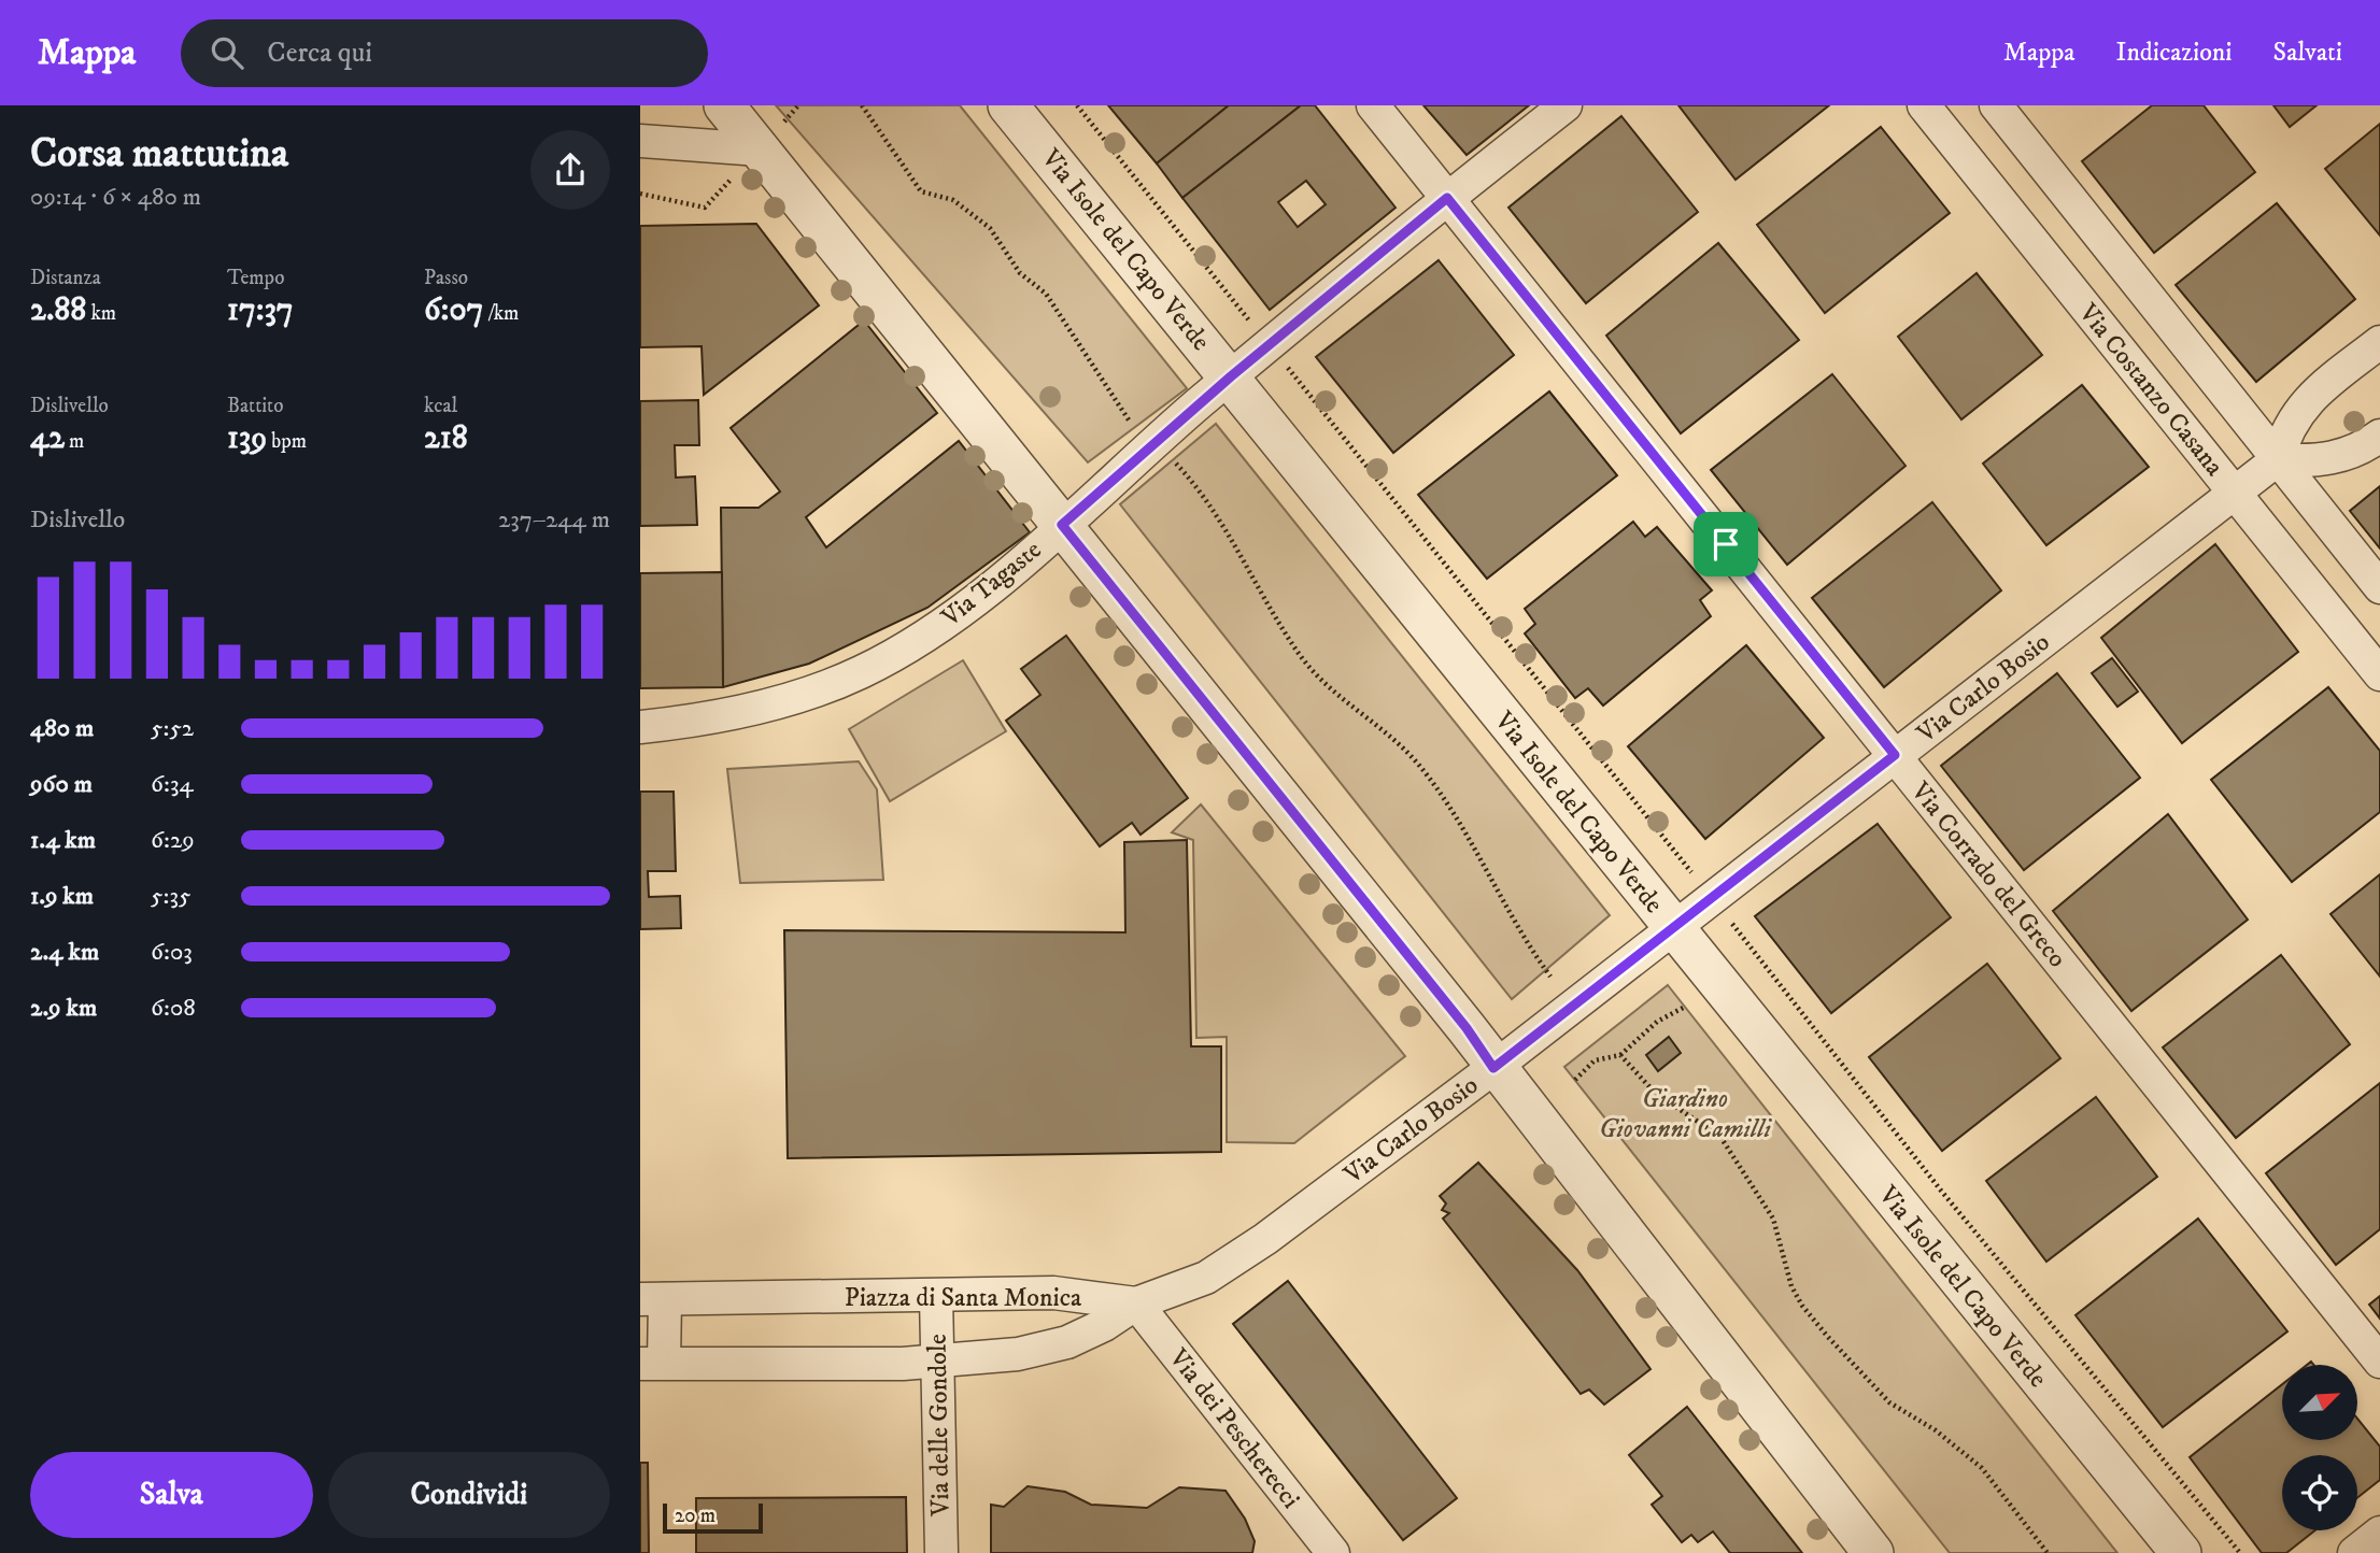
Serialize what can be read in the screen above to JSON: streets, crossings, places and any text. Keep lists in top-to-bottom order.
{
  "streets": {
    "street": [
      "Via Isole del Capo Verde",
      "Via Costanzo Casana",
      "Via Tagaste",
      "Via Carlo Bosio",
      "Via Corrado del Greco",
      "Piazza di Santa Monica",
      "Via delle Gondole",
      "Via dei Pescherecci"
    ]
  },
  "crossings": [
    ["Via Isole del Capo Verde", "Via Tagaste"],
    ["Via Isole del Capo Verde", "Via Carlo Bosio"],
    ["Via Costanzo Casana", "Via Carlo Bosio"],
    ["Via Tagaste", "Via Corrado del Greco"],
    ["Via Carlo Bosio", "Via Corrado del Greco"],
    ["Via Carlo Bosio", "Piazza di Santa Monica"],
    ["Via Carlo Bosio", "Via dei Pescherecci"],
    ["Piazza di Santa Monica", "Via delle Gondole"],
    ["Piazza di Santa Monica", "Via dei Pescherecci"]
  ],
  "parks": ["Giardino Giovanni Camilli"],
  "scale_bar": "20 m",
  "north": "top right",
  "page": {
    "header": "Mappa",
    "search": "Cerca qui",
    "nav": ["Mappa", "Indicazioni", "Salvati"],
    "heading": ["Corsa mattutina", "09:14 · 6 × 480 m"],
    "stats": [
      ["Distanza", "2.88 km"],
      ["Tempo", "17:37"],
      ["Passo", "6:07 /km"],
      ["Dislivello", "42 m"],
      ["Battito", "139 bpm"],
      ["kcal", "218"]
    ],
    "chart": ["Dislivello", "237–244 m"],
    "list": [
      {
        "name": "480 m",
        "note": "5:52"
      },
      {
        "name": "960 m",
        "note": "6:34"
      },
      {
        "name": "1.4 km",
        "note": "6:29"
      },
      {
        "name": "1.9 km",
        "note": "5:35"
      },
      {
        "name": "2.4 km",
        "note": "6:03"
      },
      {
        "name": "2.9 km",
        "note": "6:08"
      }
    ],
    "buttons": ["Salva", "Condividi"],
    "scale": "20 m"
  }
}
